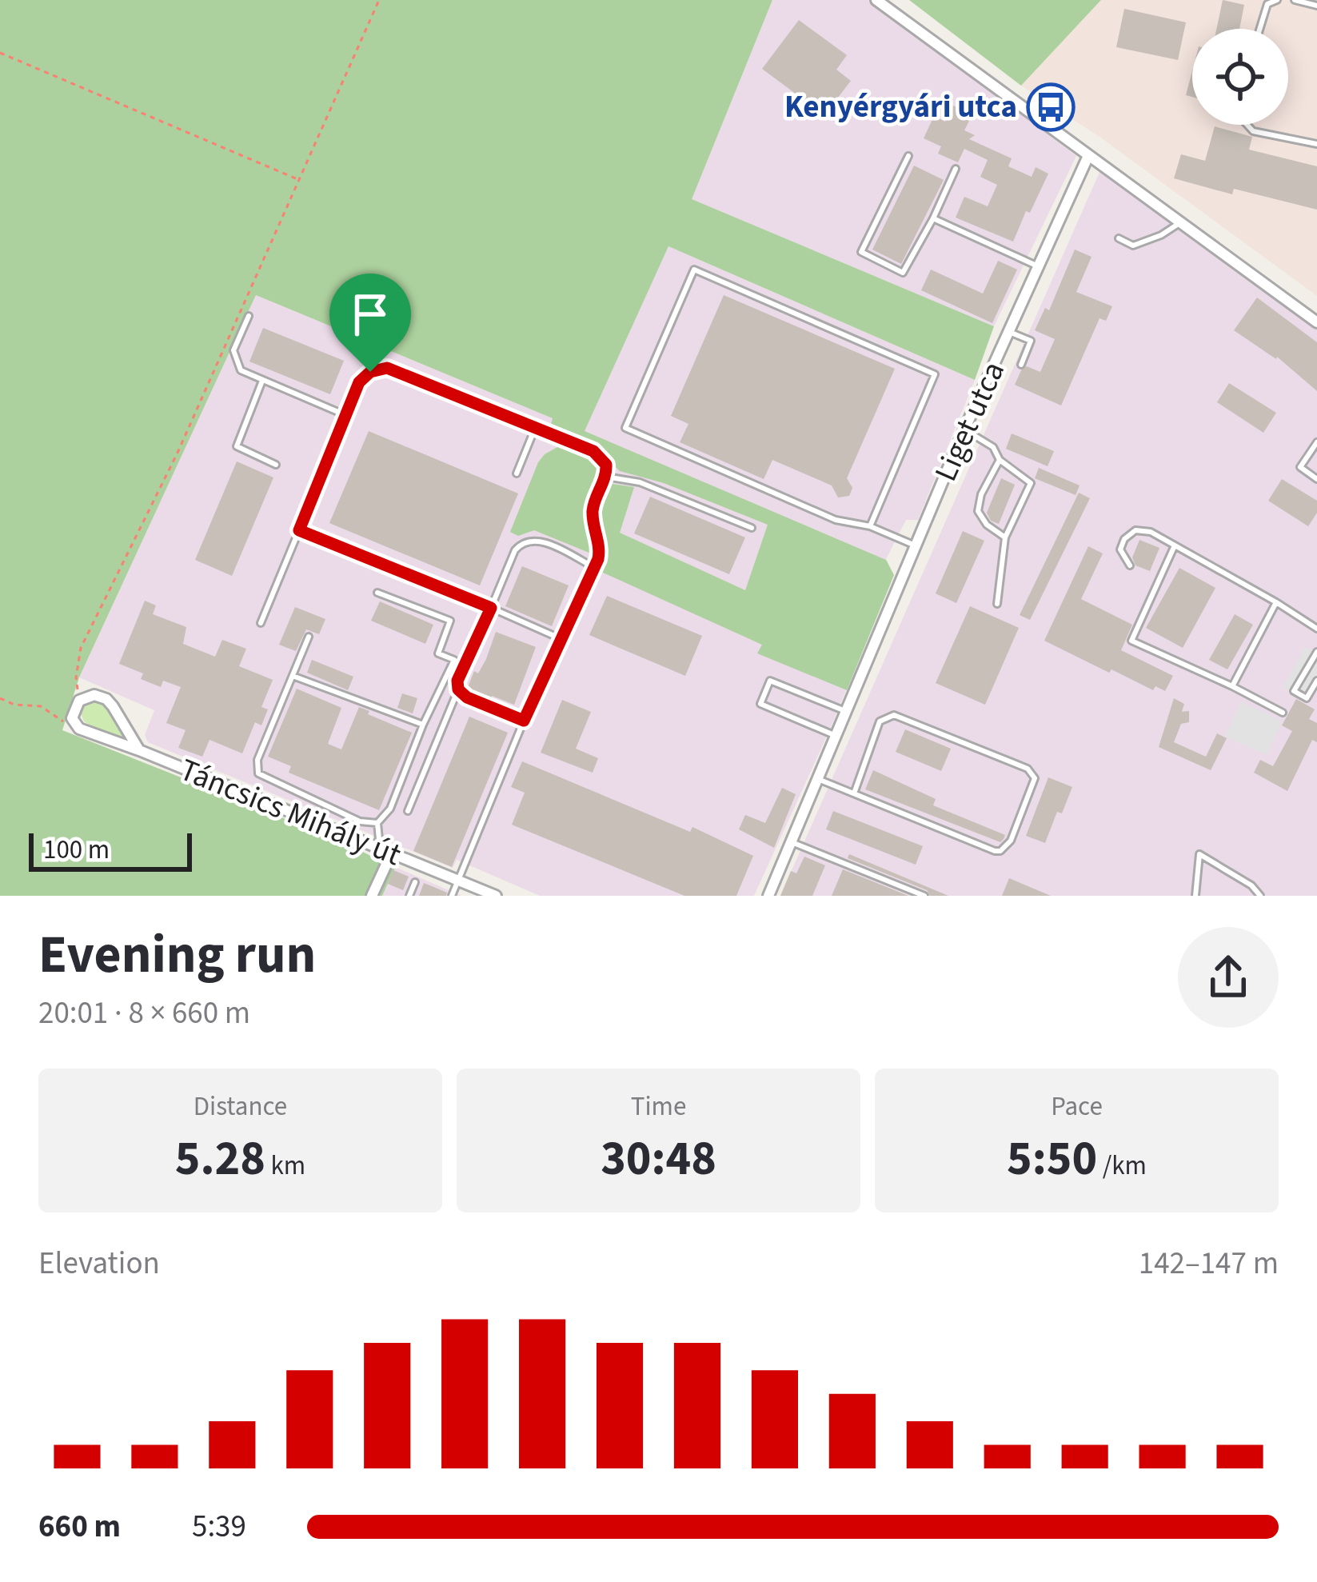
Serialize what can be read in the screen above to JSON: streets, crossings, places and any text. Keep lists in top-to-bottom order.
{
  "streets": {
    "street": ["Liget utca", "Táncsics Mihály út"]
  },
  "places": {
    "bus stop": ["Kenyérgyári utca"]
  },
  "scale_bar": "100 m",
  "page": {
    "scale": "100 m",
    "heading": ["Evening run", "20:01 · 8 × 660 m"],
    "stats": [
      ["Distance", "5.28 km"],
      ["Time", "30:48"],
      ["Pace", "5:50 /km"]
    ],
    "chart": ["Elevation", "142–147 m"],
    "list": [
      {
        "name": "660 m",
        "note": "5:39"
      }
    ]
  }
}
